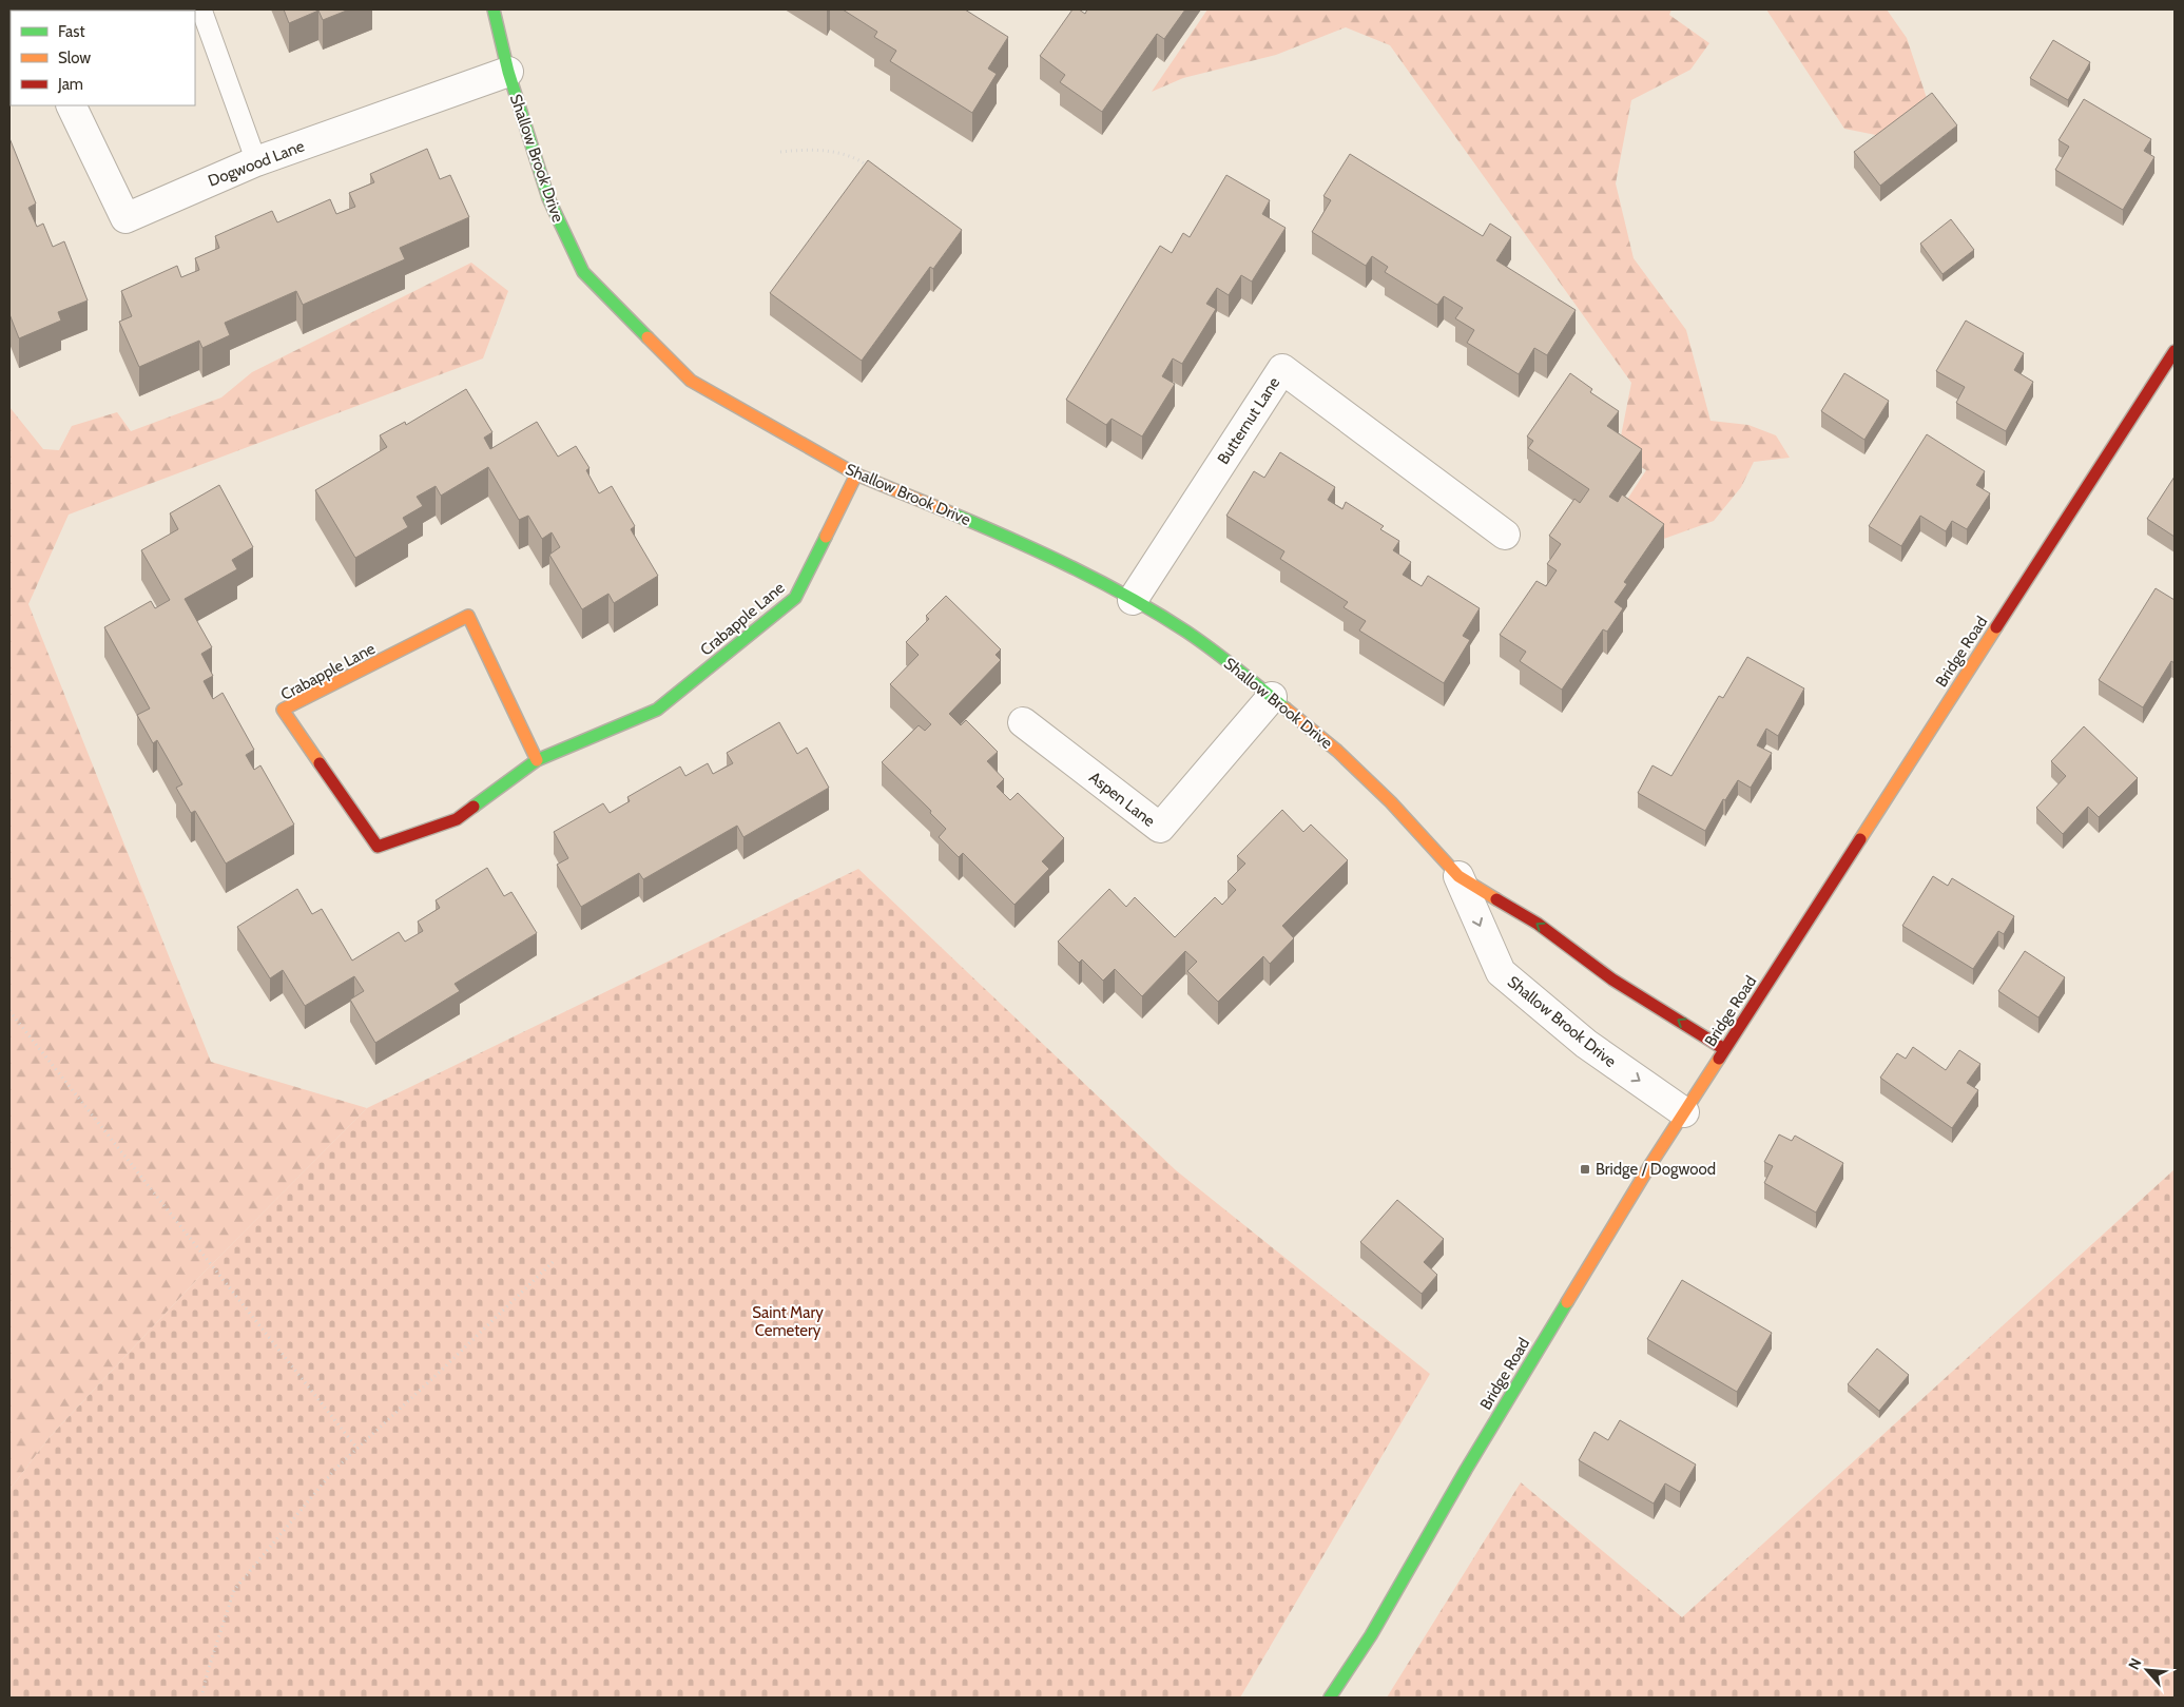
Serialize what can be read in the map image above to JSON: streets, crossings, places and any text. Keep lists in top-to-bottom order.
{
  "streets": {
    "street": [
      "Shallow Brook Drive",
      "Dogwood Lane",
      "Butternut Lane",
      "Crabapple Lane",
      "Bridge Road",
      "Aspen Lane"
    ]
  },
  "crossings": [
    ["Shallow Brook Drive", "Dogwood Lane"],
    ["Shallow Brook Drive", "Butternut Lane"],
    ["Shallow Brook Drive", "Crabapple Lane"],
    ["Shallow Brook Drive", "Bridge Road"],
    ["Shallow Brook Drive", "Aspen Lane"]
  ],
  "parks": ["Saint Mary Cemetery"],
  "places": {
    "transit": ["Bridge / Dogwood"]
  },
  "legend": ["Fast", "Slow", "Jam"],
  "north": "top left"
}
